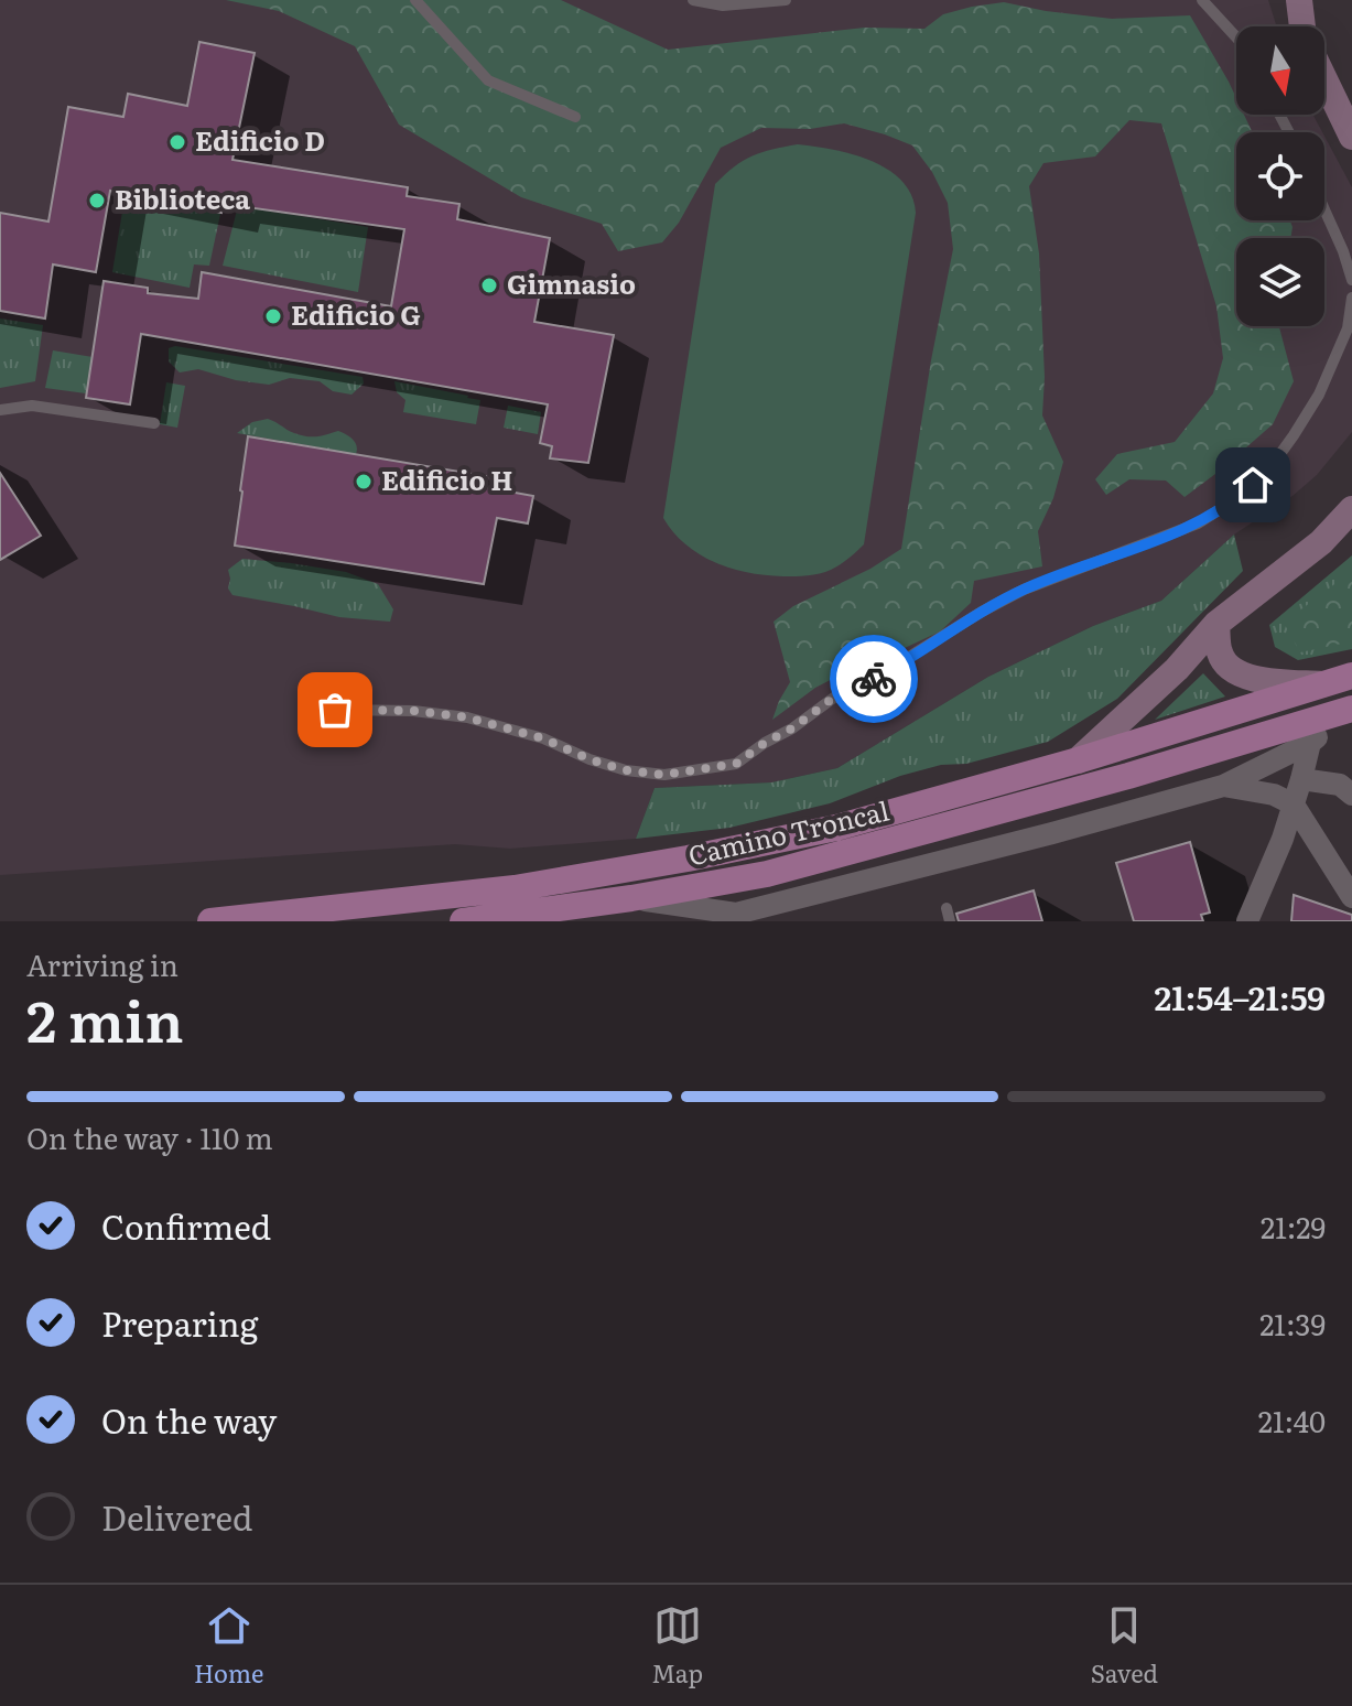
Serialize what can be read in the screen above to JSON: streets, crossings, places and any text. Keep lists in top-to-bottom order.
{
  "streets": {
    "main road": ["Camino Troncal"]
  },
  "places": [
    "Edificio D",
    "Biblioteca",
    "Gimnasio",
    "Edificio G",
    "Edificio H"
  ],
  "north": "bottom",
  "page": {
    "heading": ["2 min", "Arriving in", "21:54–21:59"],
    "bar": "On the way · 110 m",
    "list": [
      ["Confirmed", "21:29"],
      ["Preparing", "21:39"],
      ["On the way", "21:40"],
      "Delivered"
    ],
    "tabs": ["Home", "Map", "Saved"]
  }
}
